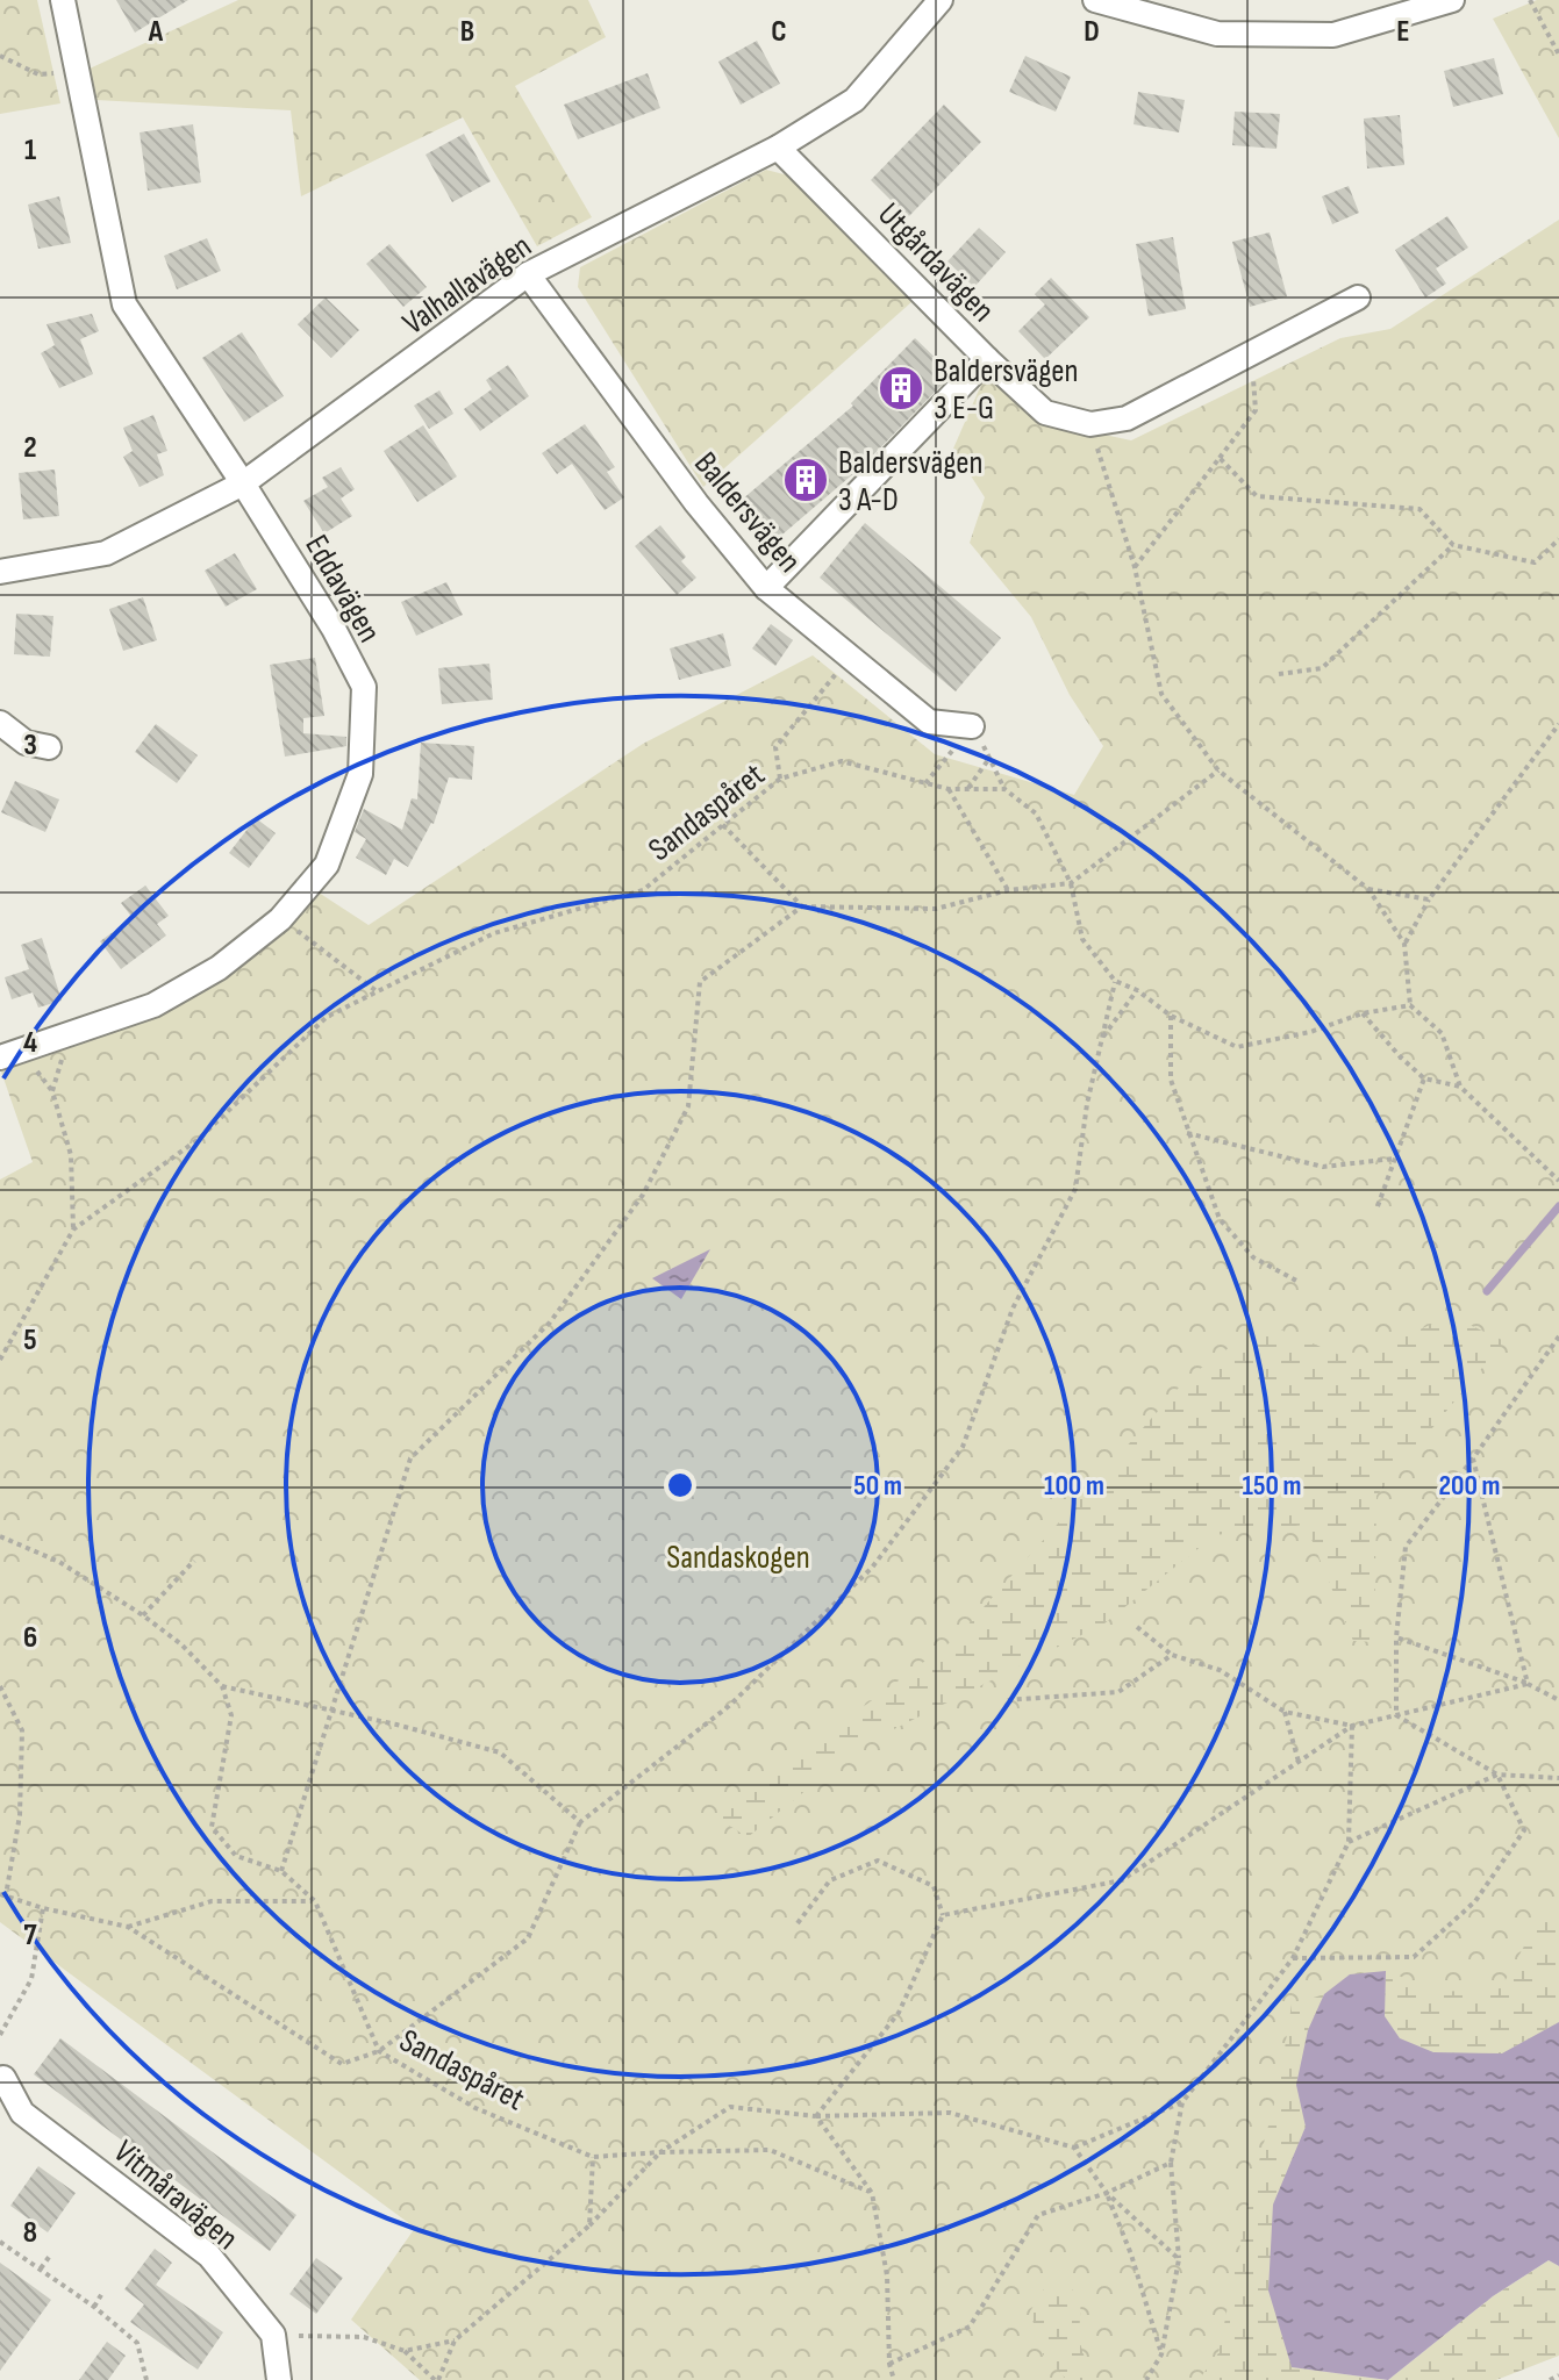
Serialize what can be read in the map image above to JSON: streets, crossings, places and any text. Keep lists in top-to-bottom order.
{
  "streets": {
    "street": [
      "Utgårdavägen",
      "Valhallavägen",
      "Baldersvägen",
      "Eddavägen",
      "Vitmåravägen"
    ],
    "path": ["Sandaspåret"]
  },
  "crossings": [
    ["Utgårdavägen", "Valhallavägen"],
    ["Valhallavägen", "Baldersvägen"],
    ["Valhallavägen", "Eddavägen"]
  ],
  "parks": ["Sandaskogen"],
  "places": {
    "building": ["Baldersvägen 3 E-G", "Baldersvägen 3 A-D"]
  },
  "grid": {
    "columns": [
      "A",
      "B",
      "C",
      "D",
      "E"
    ],
    "rows": [
      "1",
      "2",
      "3",
      "4",
      "5",
      "6",
      "7",
      "8"
    ]
  },
  "rings": [
    "50 m",
    "100 m",
    "150 m",
    "200 m"
  ]
}
